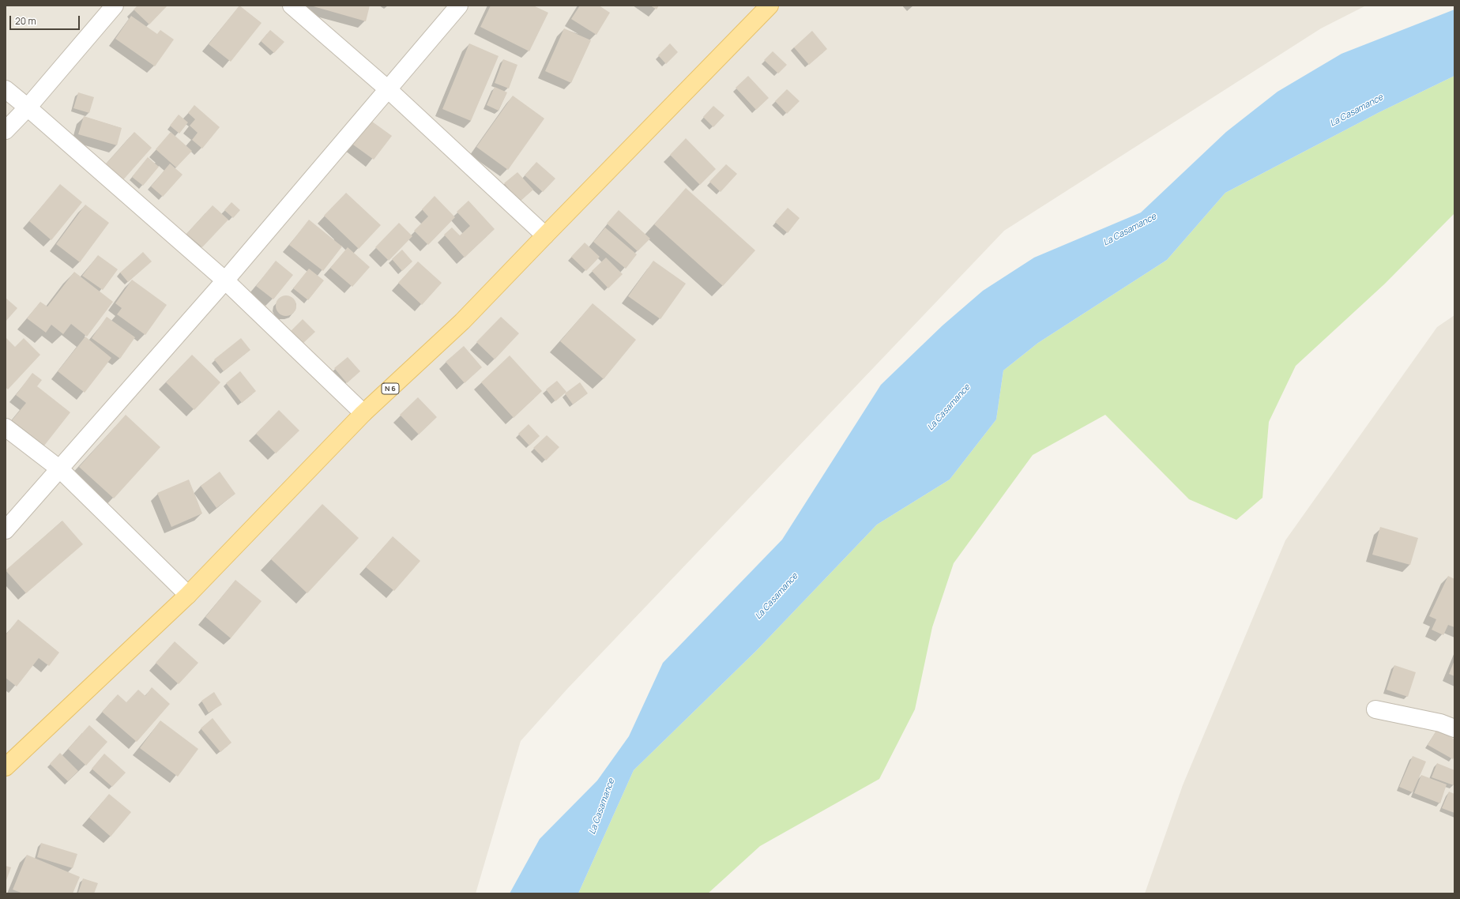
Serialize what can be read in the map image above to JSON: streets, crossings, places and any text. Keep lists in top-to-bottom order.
{
  "streets": {
    "main road": ["N 6"]
  },
  "water": ["La Casamance"],
  "scale_bar": "20 m"
}
